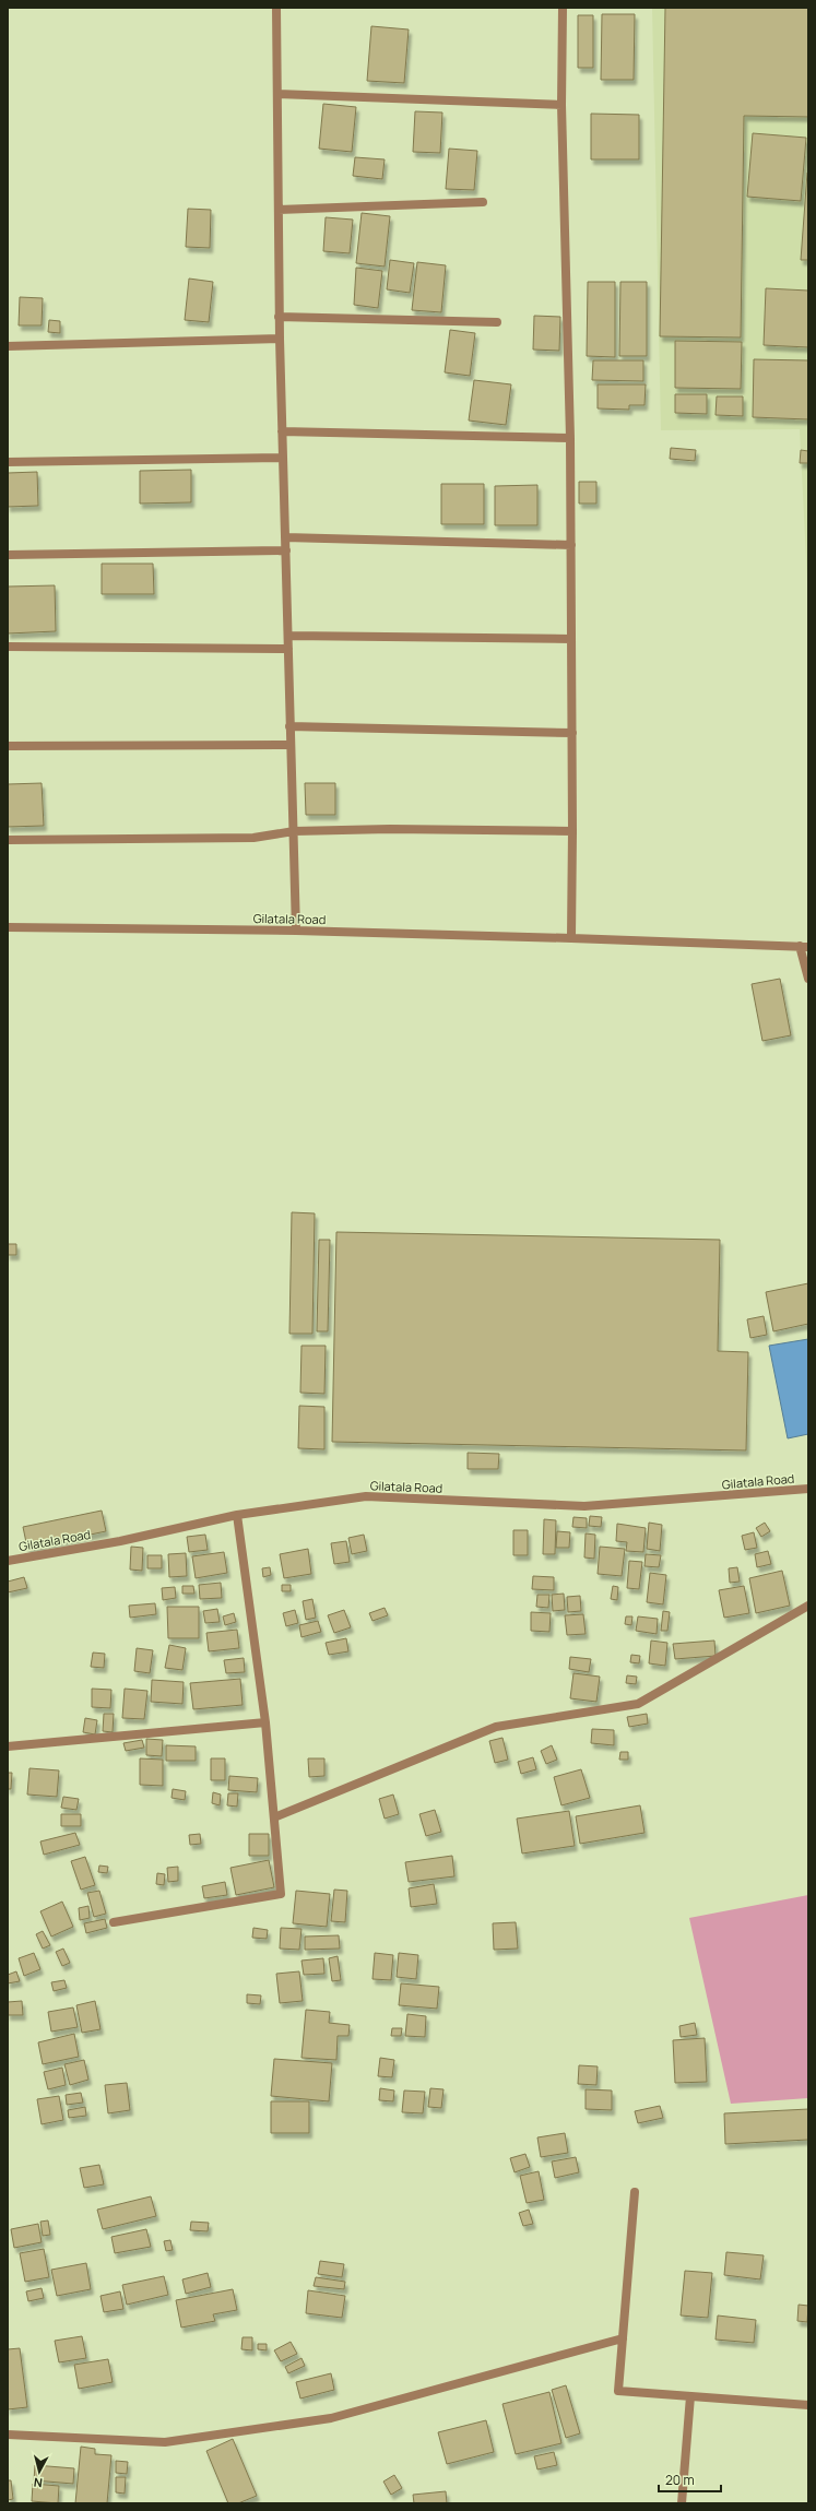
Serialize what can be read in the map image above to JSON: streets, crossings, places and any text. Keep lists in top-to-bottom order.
{
  "streets": {
    "street": ["Gilatala Road"]
  },
  "scale_bar": "20 m",
  "north": "bottom"
}
